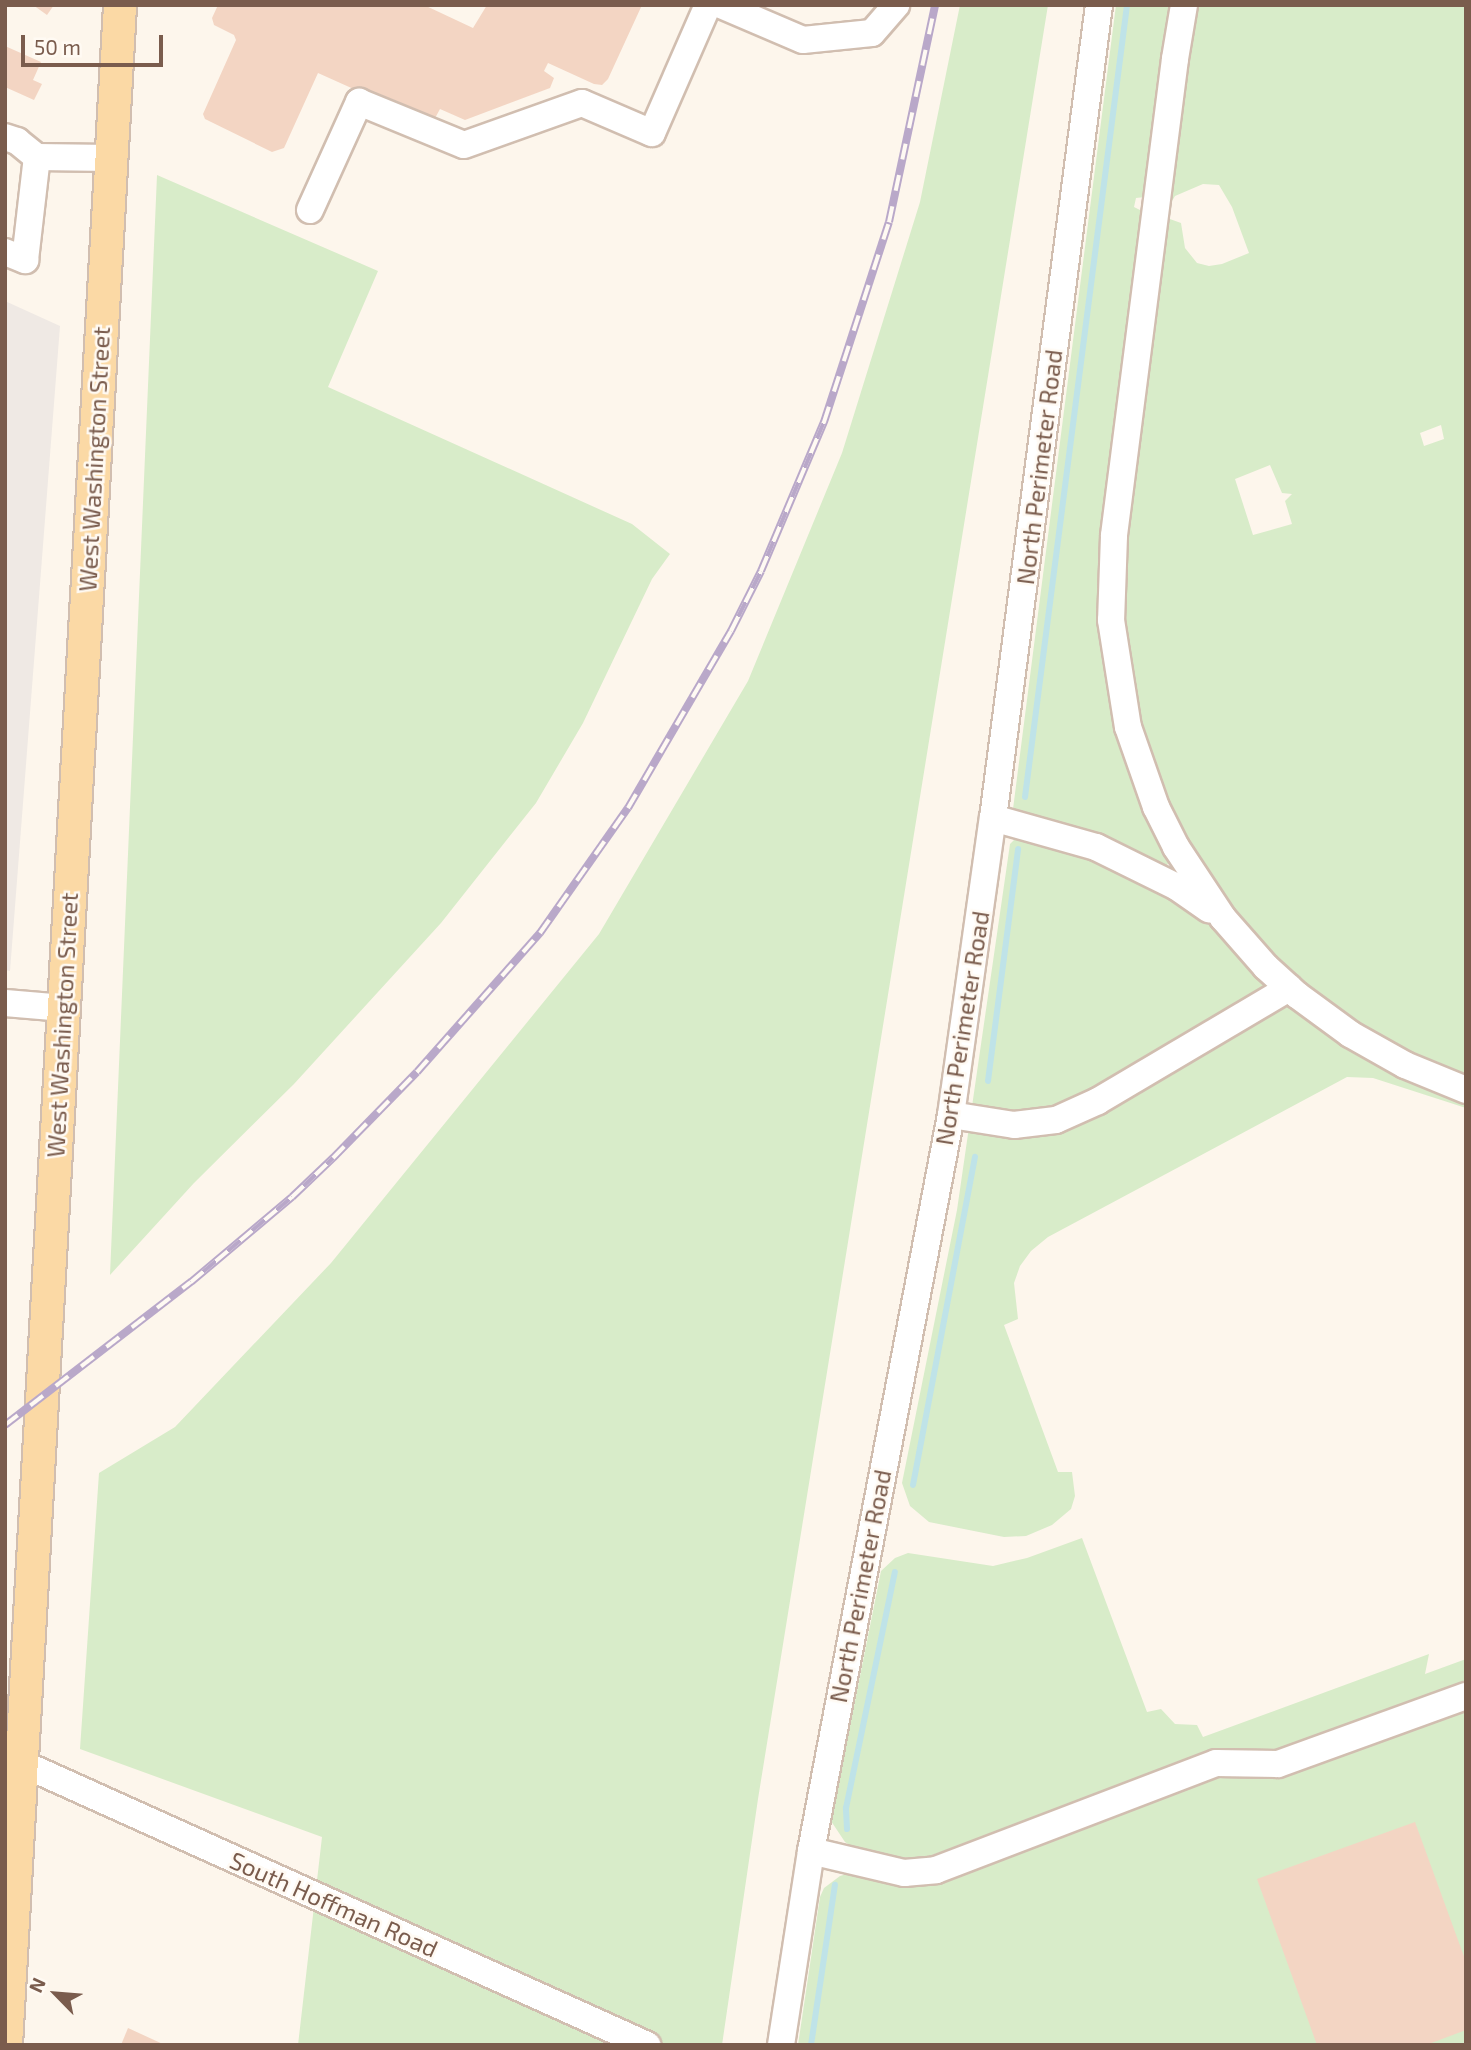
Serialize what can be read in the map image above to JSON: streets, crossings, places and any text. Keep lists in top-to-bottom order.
{
  "streets": {
    "main road": ["West Washington Street"],
    "street": ["North Perimeter Road", "South Hoffman Road"]
  },
  "crossings": [
    ["West Washington Street", "South Hoffman Road"]
  ],
  "scale_bar": "50 m",
  "north": "top left"
}
